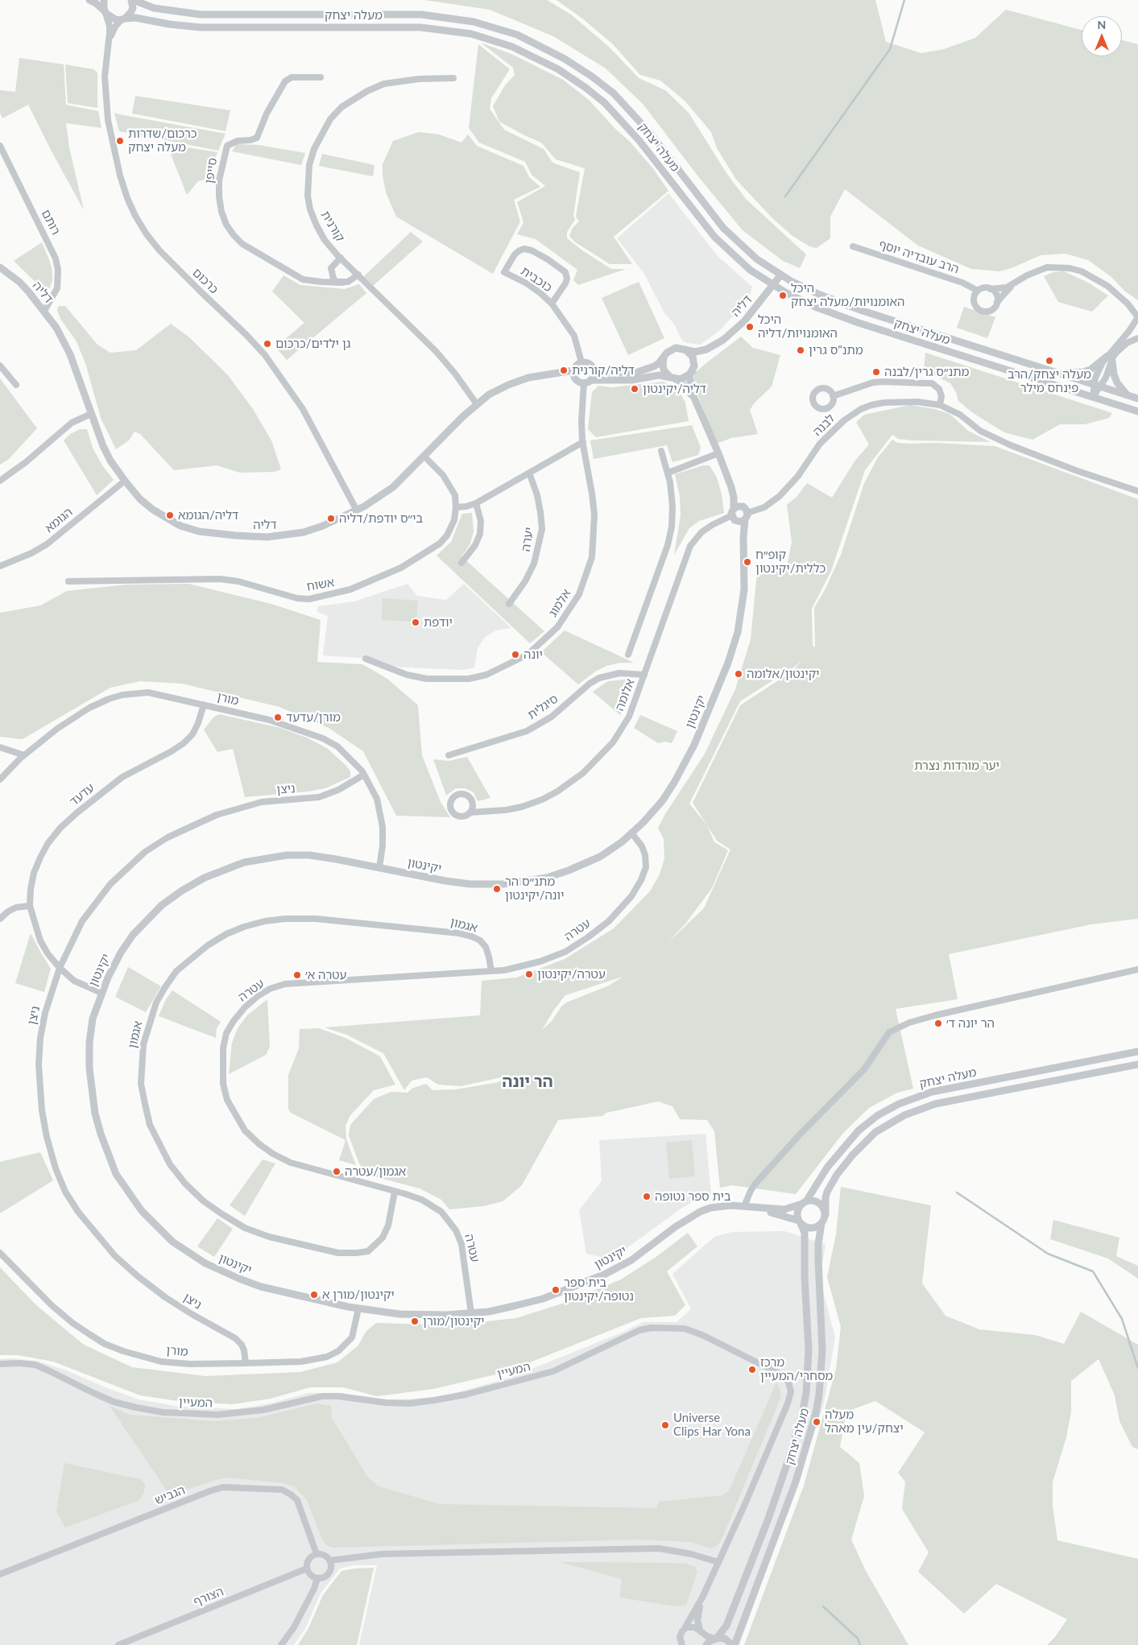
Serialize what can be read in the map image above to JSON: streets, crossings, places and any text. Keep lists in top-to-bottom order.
{
  "streets": {
    "street": [
      "מעלה יצחק",
      "סייפן",
      "רותם",
      "קורנית",
      "הרב עובדיה יוסף",
      "כוכבית",
      "כרכום",
      "דליה",
      "לבנה",
      "הגומא",
      "יערה",
      "אשוח",
      "אלמוג",
      "אלומה",
      "מורן",
      "סיגלית",
      "יקינטון",
      "ניצן",
      "עדעד",
      "אגמון",
      "עטרה",
      "המעיין",
      "הגביש",
      "הצורף"
    ]
  },
  "crossings": [
    ["מעלה יצחק", "כרכום"],
    ["מעלה יצחק", "דליה"],
    ["מעלה יצחק", "יקינטון"],
    ["סייפן", "קורנית"],
    ["רותם", "דליה"],
    ["קורנית", "דליה"],
    ["כוכבית", "דליה"],
    ["כוכבית", "אלמוג"],
    ["כרכום", "דליה"],
    ["דליה", "הגומא"],
    ["דליה", "אשוח"],
    ["דליה", "אלמוג"],
    ["דליה", "יקינטון"],
    ["לבנה", "יקינטון"],
    ["אלומה", "סיגלית"],
    ["אלומה", "יקינטון"],
    ["מורן", "יקינטון"],
    ["מורן", "ניצן"],
    ["מורן", "עדעד"],
    ["יקינטון", "עטרה"],
    ["אגמון", "עטרה"],
    ["הגביש", "הצורף"]
  ],
  "districts": ["הר יונה"],
  "parks": ["יער מורדות נצרת"],
  "places": [
    "כרכום/שדרות מעלה יצחק",
    "היכל האומנויות/מעלה יצחק",
    "היכל האומנויות/דליה",
    "גן ילדים/כרכום",
    "מתנ\"ס גרין",
    "מעלה יצחק/הרב פינחס מילר",
    "דליה/קורנית",
    "מתנ״ס גרין/לבנה",
    "דליה/יקינטון",
    "דליה/הגומא",
    "בי״ס יודפת/דליה",
    "קופ״ח כללית/יקינטון",
    "יודפת",
    "יונה",
    "יקינטון/אלומה",
    "מורן/עדעד",
    "מתנ״ס הר יונה/יקינטון",
    "עטרה/יקינטון",
    "עטרה א׳",
    "הר יונה ד׳",
    "אגמון/עטרה",
    "בית ספר נטופה",
    "בית ספר נטופה/יקינטון",
    "יקינטון/מורן א",
    "יקינטון/מורן",
    "מרכז מסחרי/המעיין",
    "מעלה יצחק/עין מאהל",
    "Universe Clips Har Yona"
  ],
  "north": "top"
}
